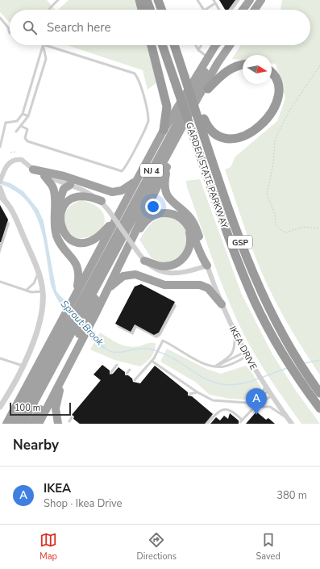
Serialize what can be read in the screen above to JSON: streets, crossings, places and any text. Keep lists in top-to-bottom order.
{
  "streets": {
    "highway": ["NJ 4", "GARDEN STATE PARKWAY", "GSP"],
    "street": ["IKEA DRIVE"]
  },
  "water": ["Sprout Brook"],
  "scale_bar": "100 m",
  "north": "right",
  "page": {
    "search": "Search here",
    "pins": "A",
    "scale": "100 m",
    "heading": "Nearby",
    "list": [
      {
        "mark": "A",
        "name": "IKEA",
        "note": "Shop · Ikea Drive",
        "value": "380 m"
      }
    ],
    "nav": ["Map", "Directions", "Saved"]
  }
}
